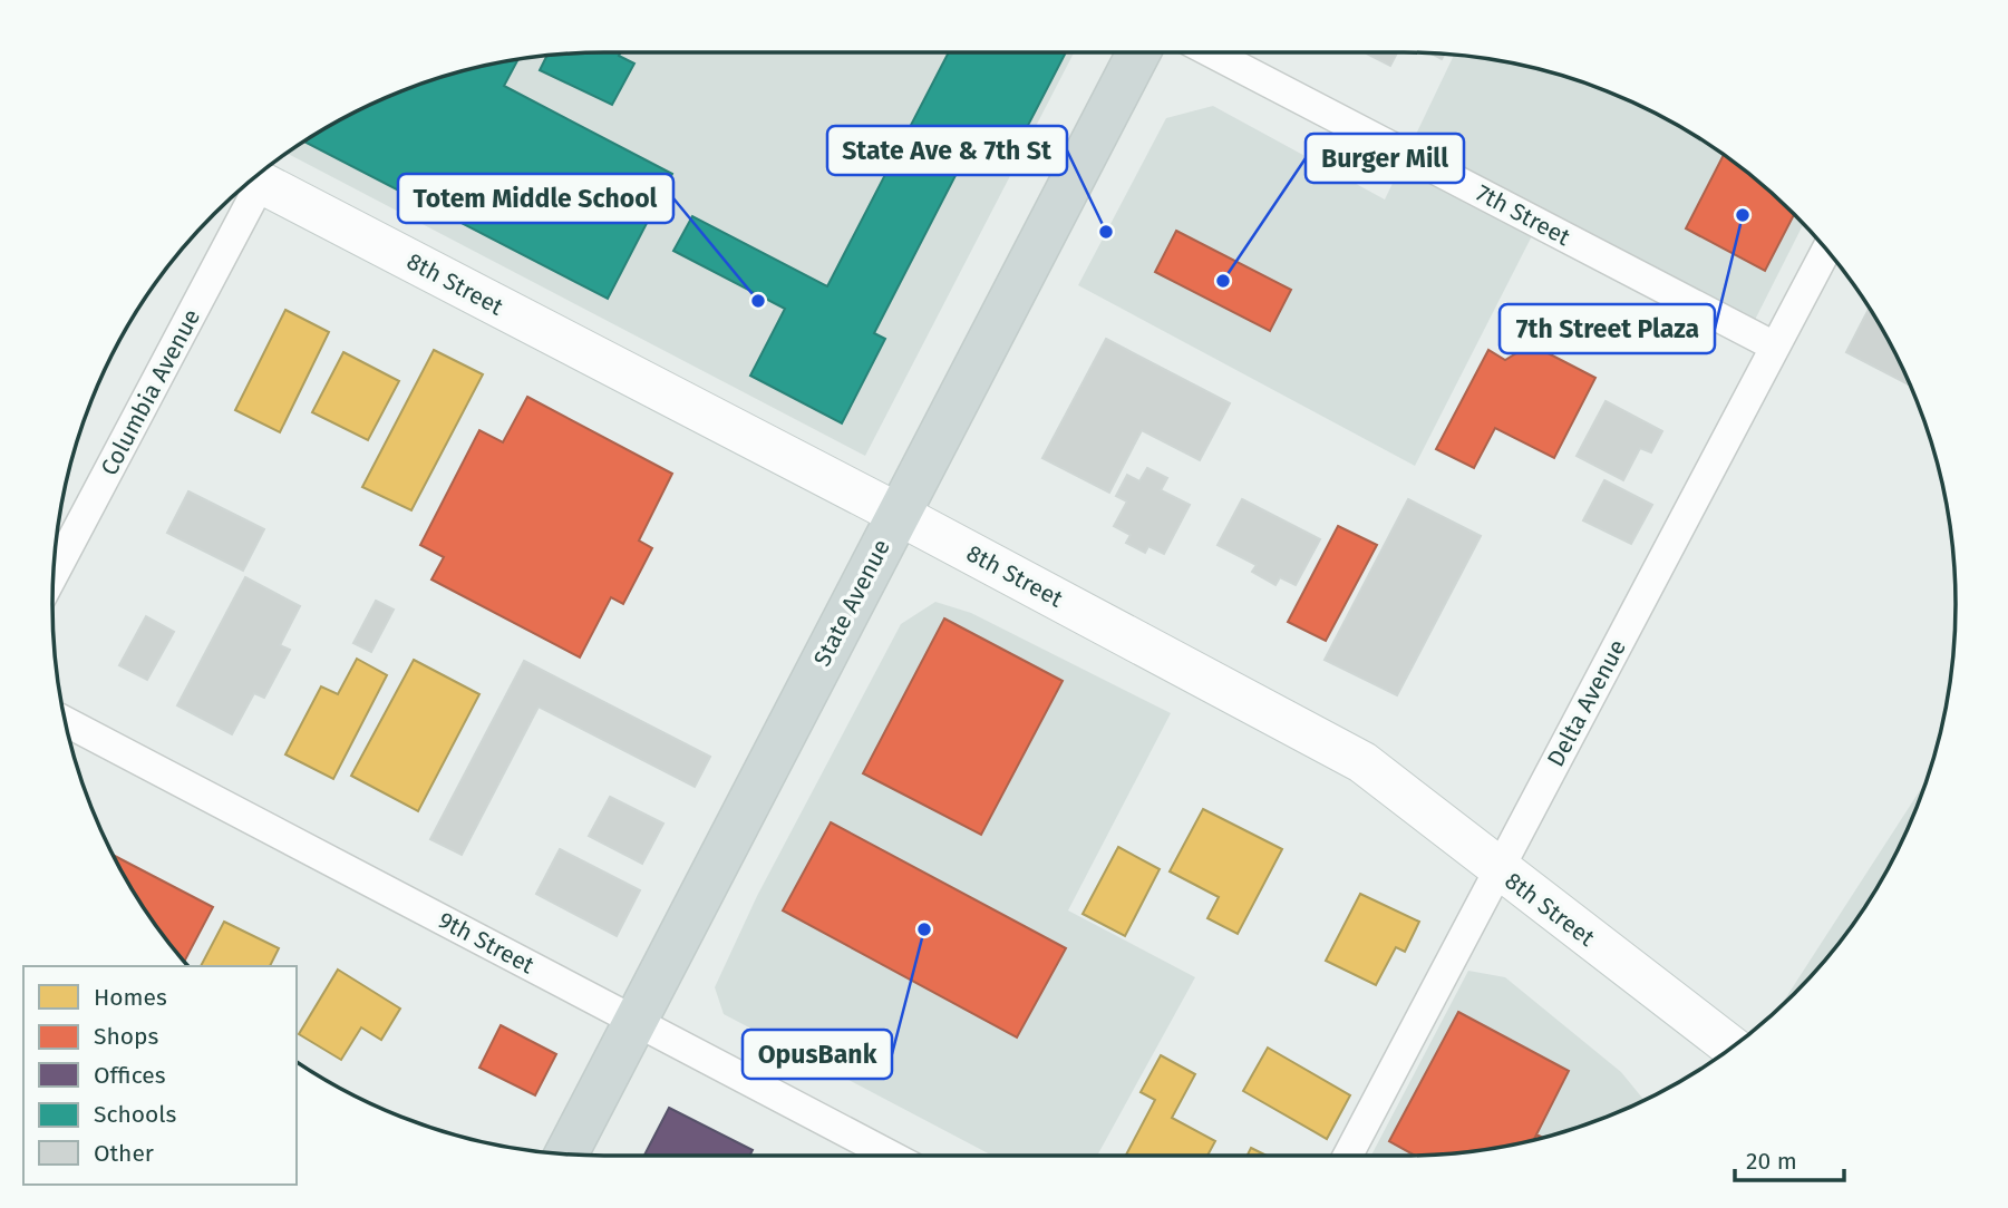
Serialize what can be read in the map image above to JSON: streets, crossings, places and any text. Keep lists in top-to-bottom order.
{
  "streets": {
    "main road": ["State Avenue"],
    "street": [
      "7th Street",
      "8th Street",
      "Columbia Avenue",
      "Delta Avenue",
      "9th Street"
    ]
  },
  "crossings": [
    ["7th Street", "Delta Avenue"],
    ["8th Street", "State Avenue"],
    ["8th Street", "Delta Avenue"],
    ["State Avenue", "9th Street"]
  ],
  "places": [
    "7th Street Plaza",
    "State Ave & 7th St",
    "Burger Mill",
    "Totem Middle School",
    "OpusBank"
  ],
  "legend": [
    "Homes",
    "Shops",
    "Offices",
    "Schools",
    "Other"
  ],
  "scale_bar": "20 m"
}
